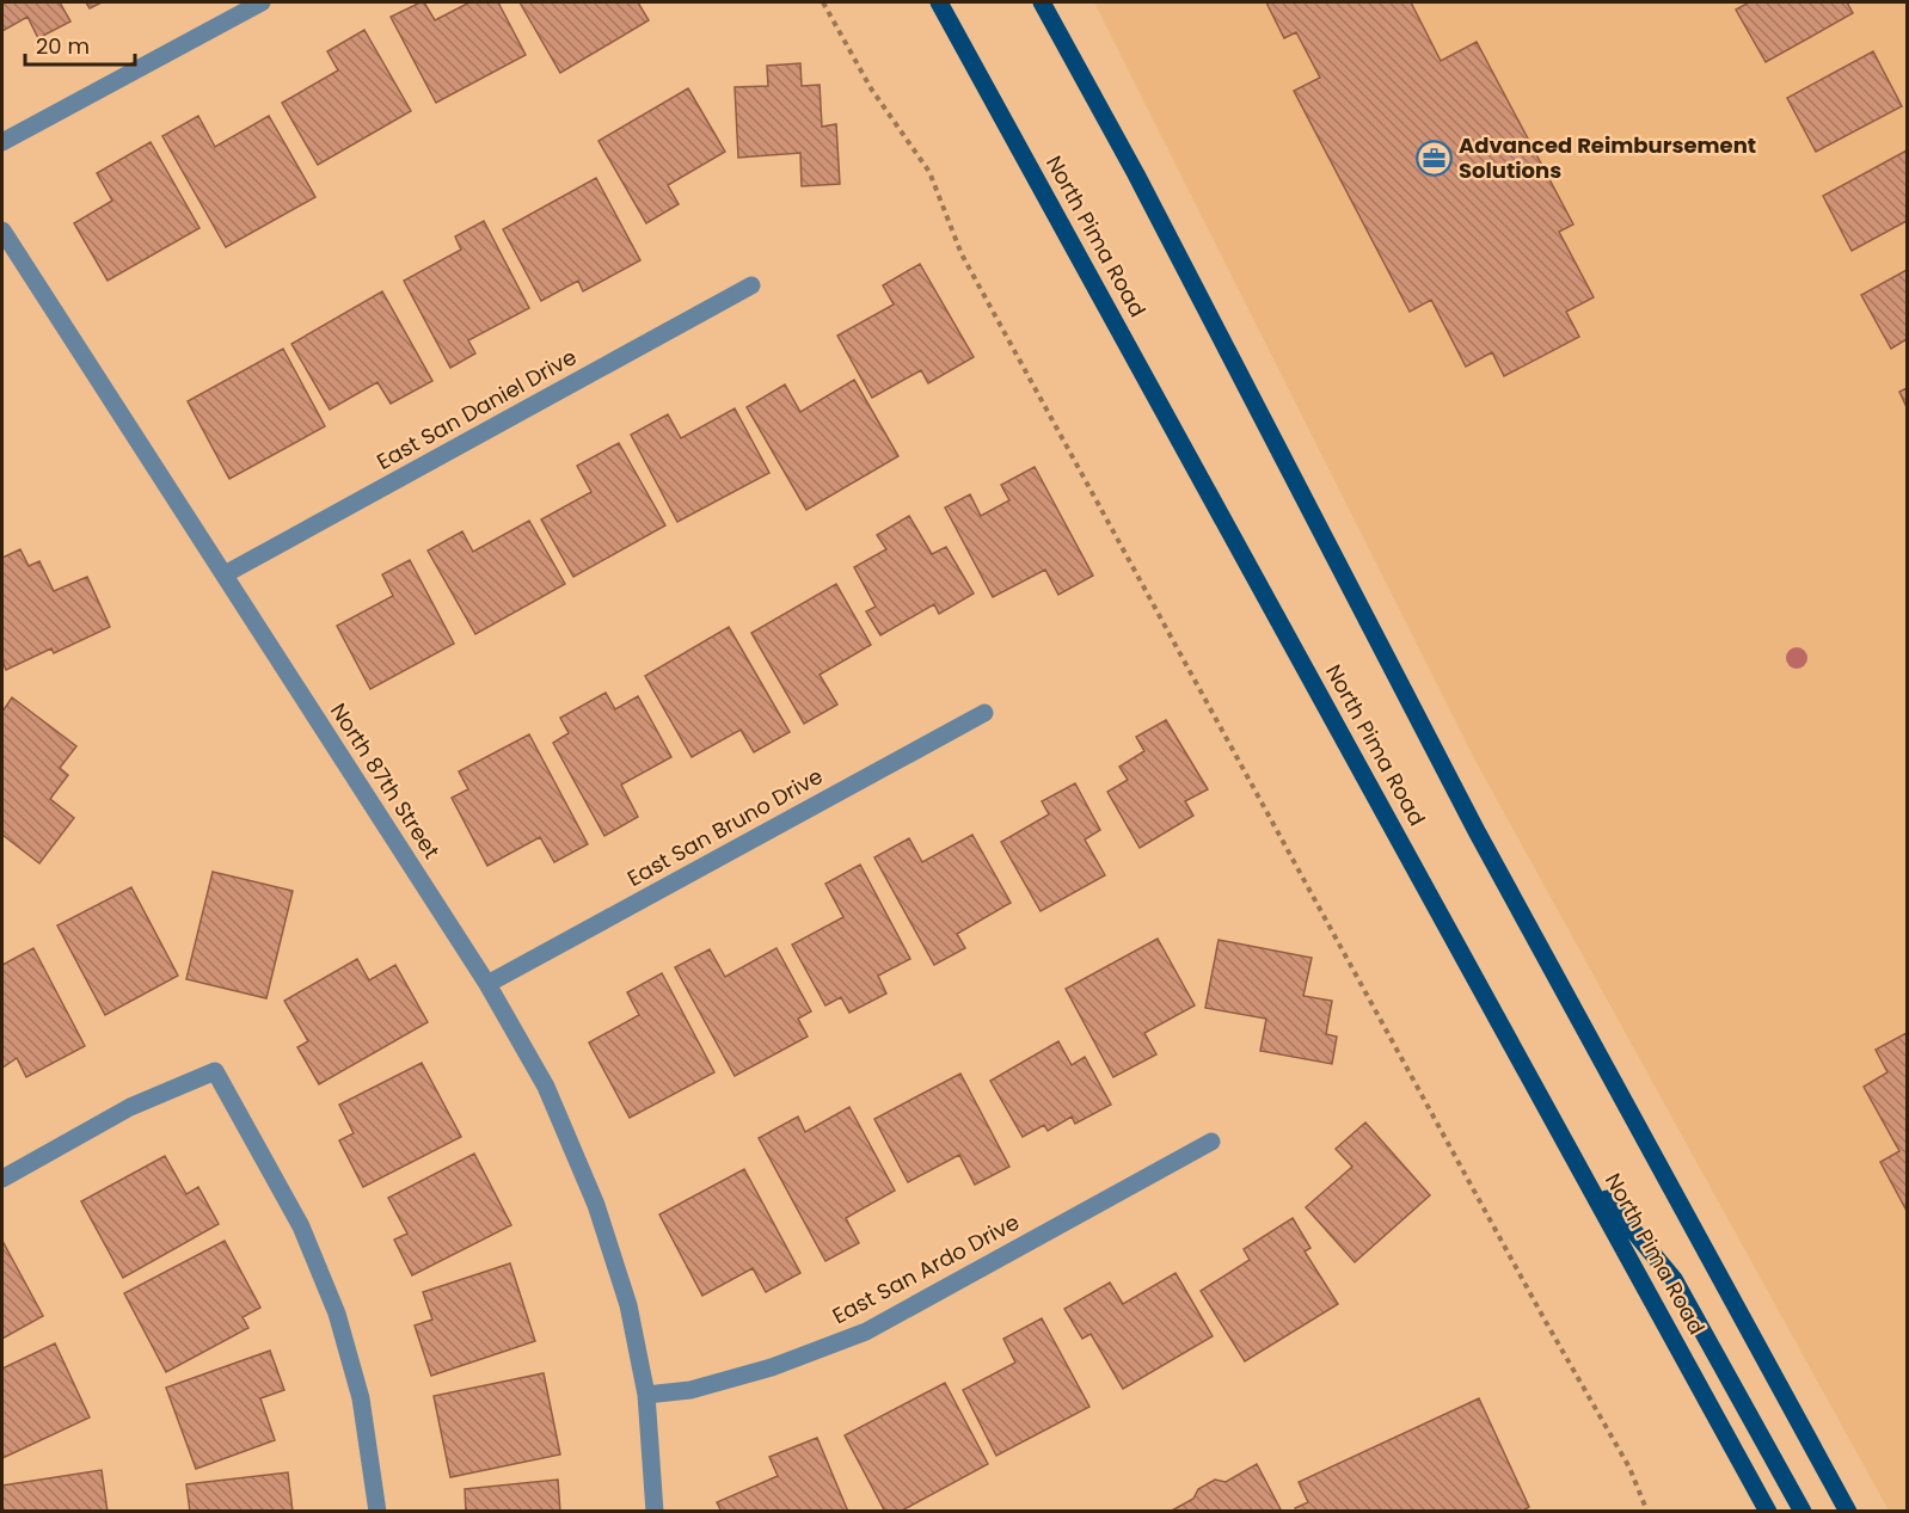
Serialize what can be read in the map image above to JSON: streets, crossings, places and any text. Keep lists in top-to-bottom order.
{
  "streets": {
    "main road": ["North Pima Road"],
    "street": [
      "East San Daniel Drive",
      "North 87th Street",
      "East San Bruno Drive",
      "East San Ardo Drive"
    ]
  },
  "crossings": [
    ["East San Daniel Drive", "North 87th Street"],
    ["North 87th Street", "East San Bruno Drive"],
    ["North 87th Street", "East San Ardo Drive"]
  ],
  "places": {
    "office": ["Advanced Reimbursement Solutions"]
  },
  "scale_bar": "20 m"
}
